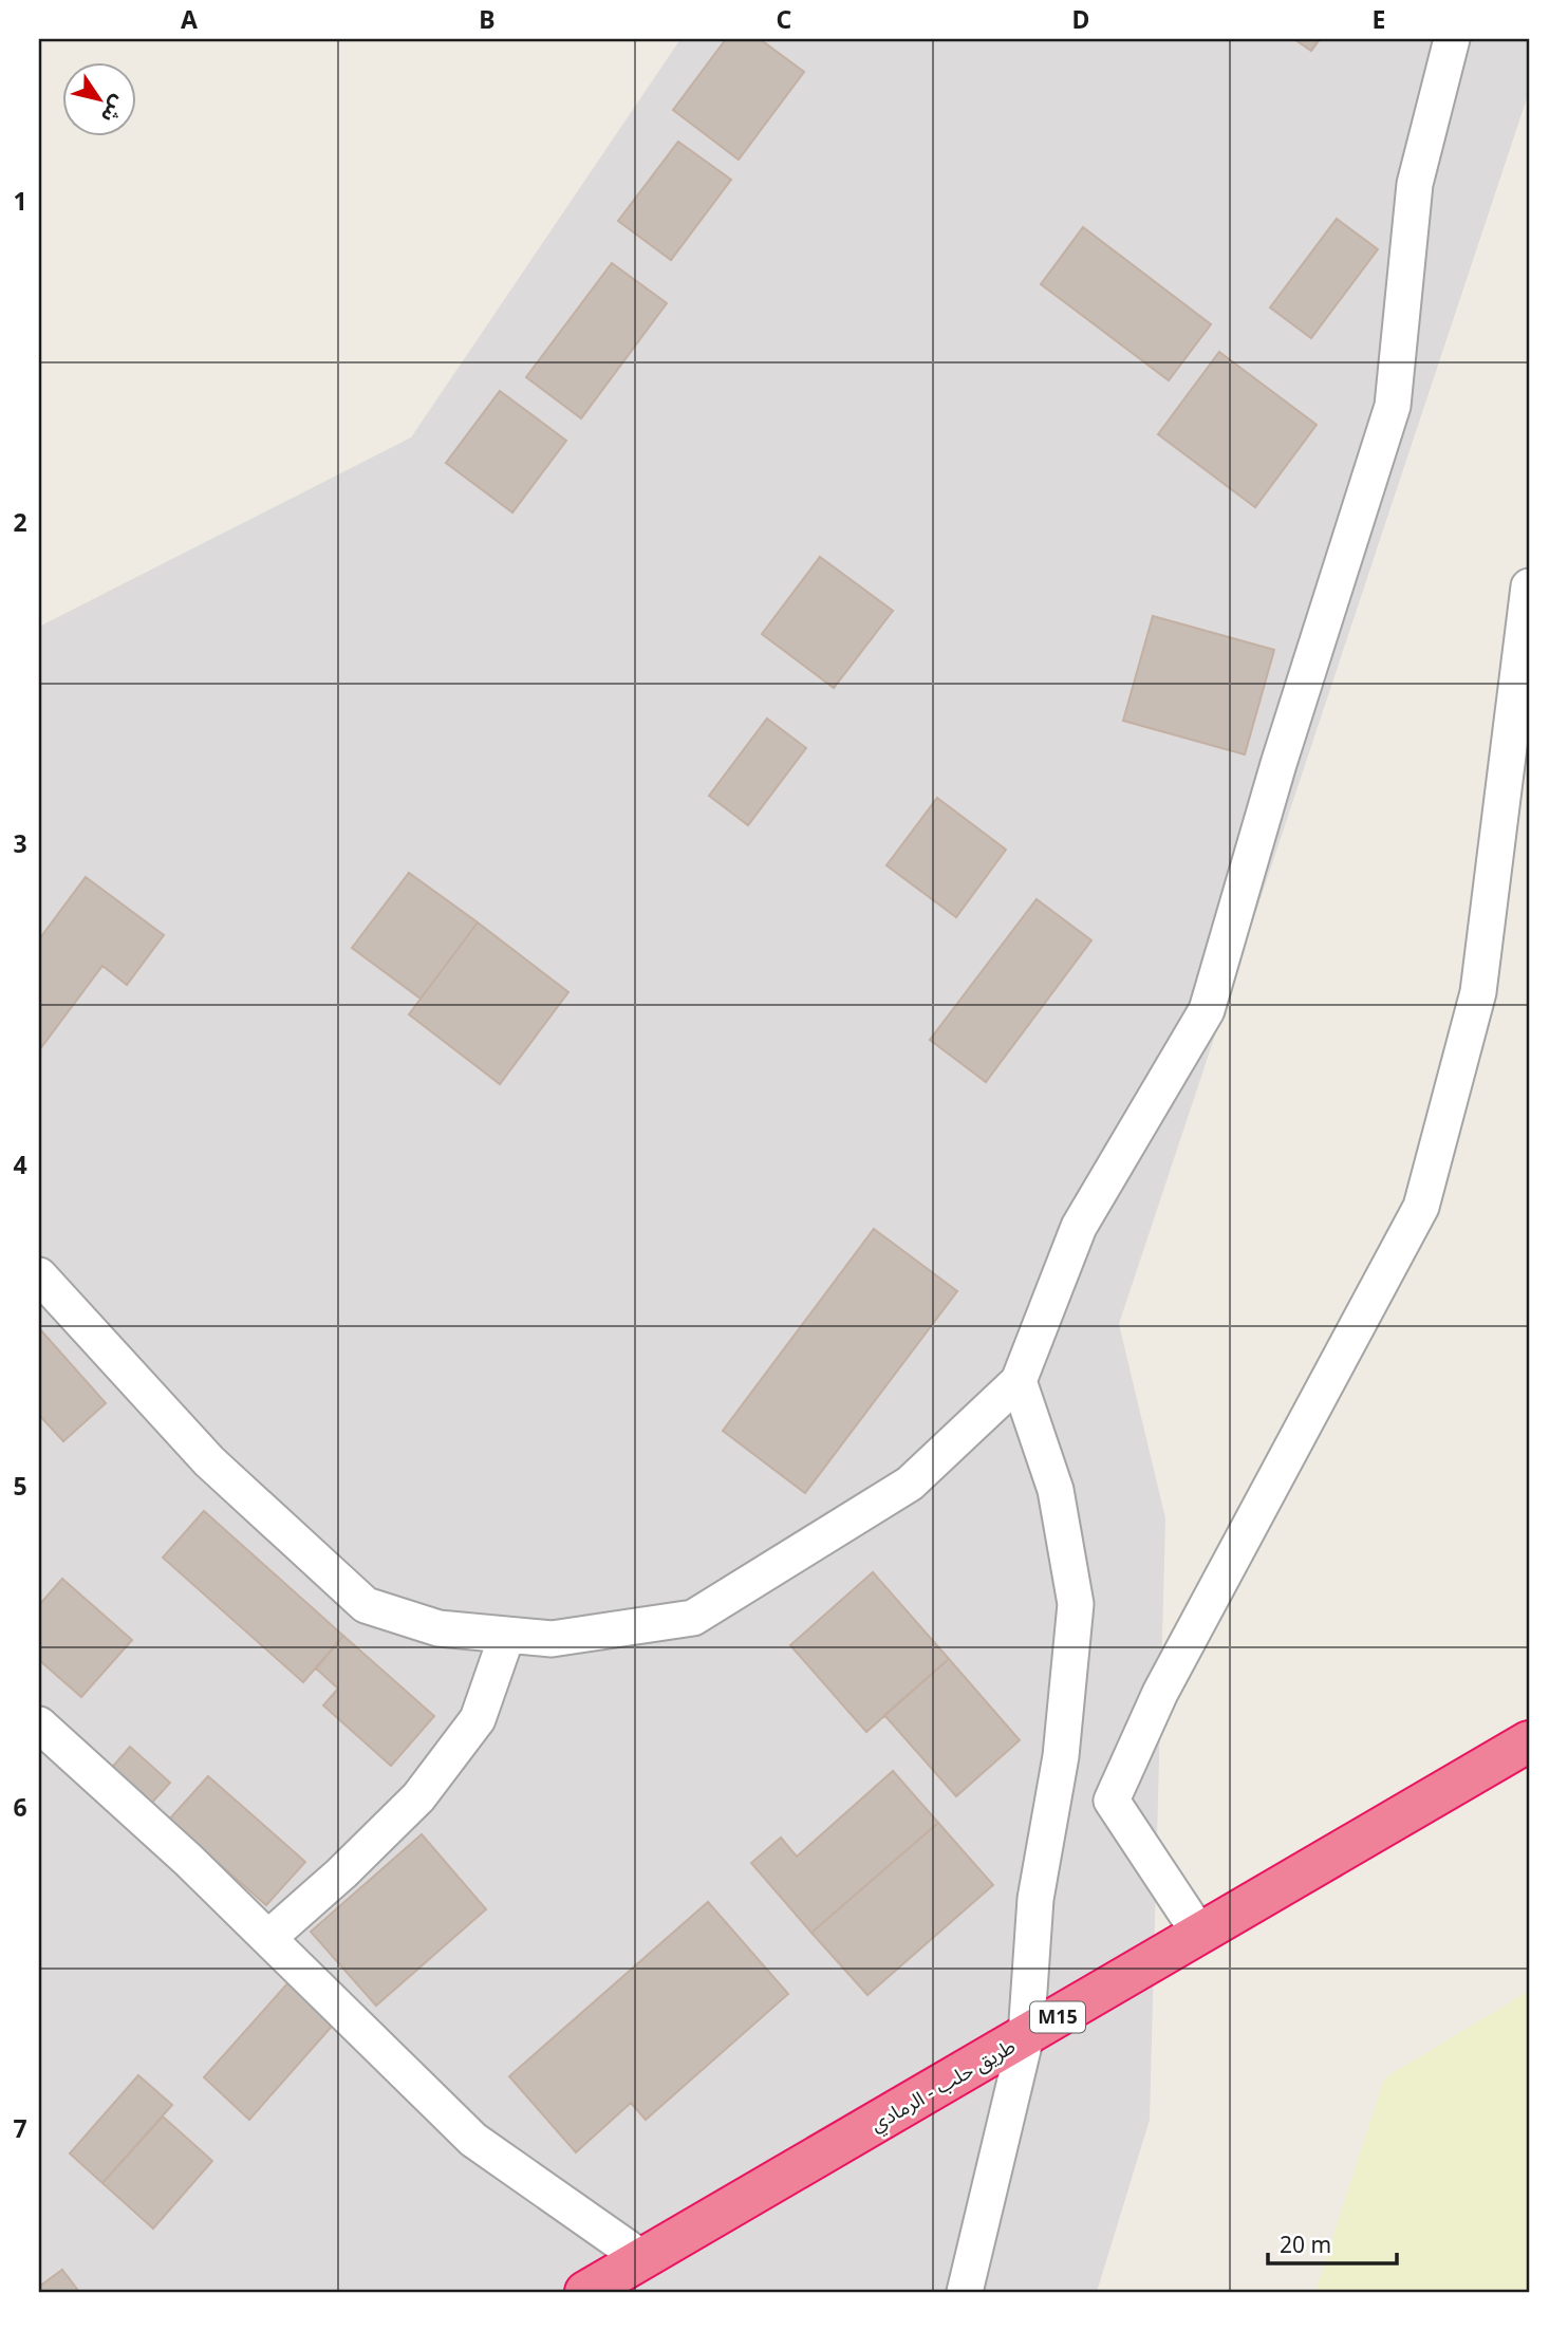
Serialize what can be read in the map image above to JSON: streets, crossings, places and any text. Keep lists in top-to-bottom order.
{
  "streets": {
    "highway": ["M15", "طريق حلب - الرمادي"]
  },
  "scale_bar": "20 m",
  "north": "bottom right",
  "grid": {
    "columns": [
      "A",
      "B",
      "C",
      "D",
      "E"
    ],
    "rows": [
      "1",
      "2",
      "3",
      "4",
      "5",
      "6",
      "7"
    ]
  }
}
